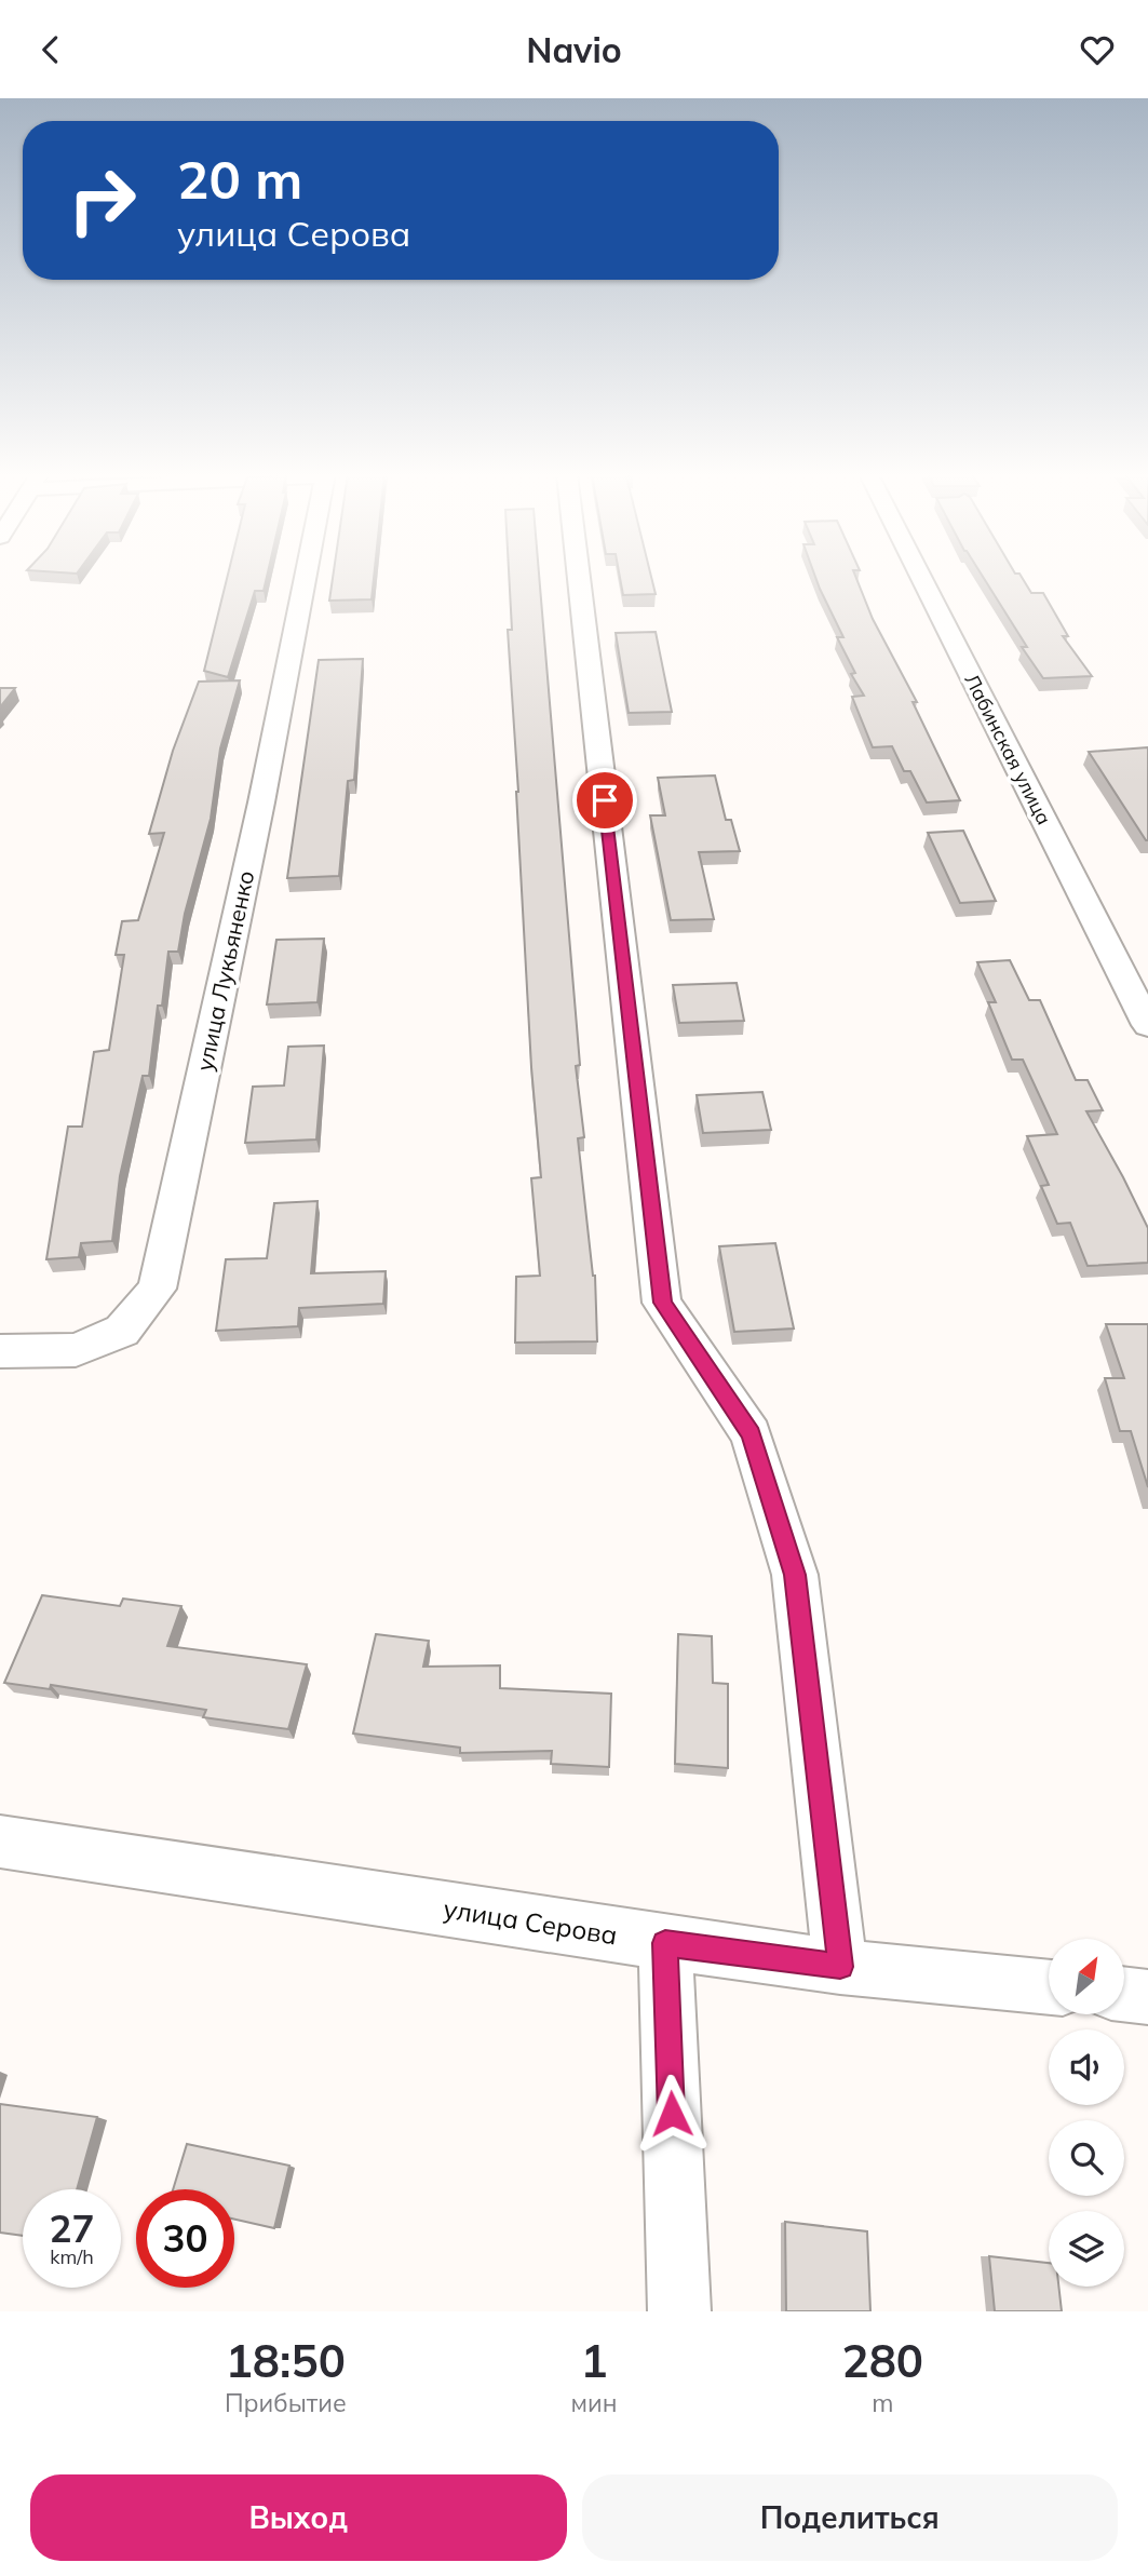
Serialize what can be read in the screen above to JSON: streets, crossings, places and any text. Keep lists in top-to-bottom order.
{
  "streets": {
    "street": ["Лабинская улица", "улица Лукьяненко", "улица Серова"]
  },
  "north": "top right",
  "page": {
    "header": "Navio",
    "turn": ["20 m", "улица Серова"],
    "speed": "27 km/h",
    "limit": "30",
    "eta": [
      "18:50",
      "Прибытие",
      "1",
      "мин",
      "280",
      "m"
    ],
    "buttons": ["Выход", "Поделиться"]
  }
}
